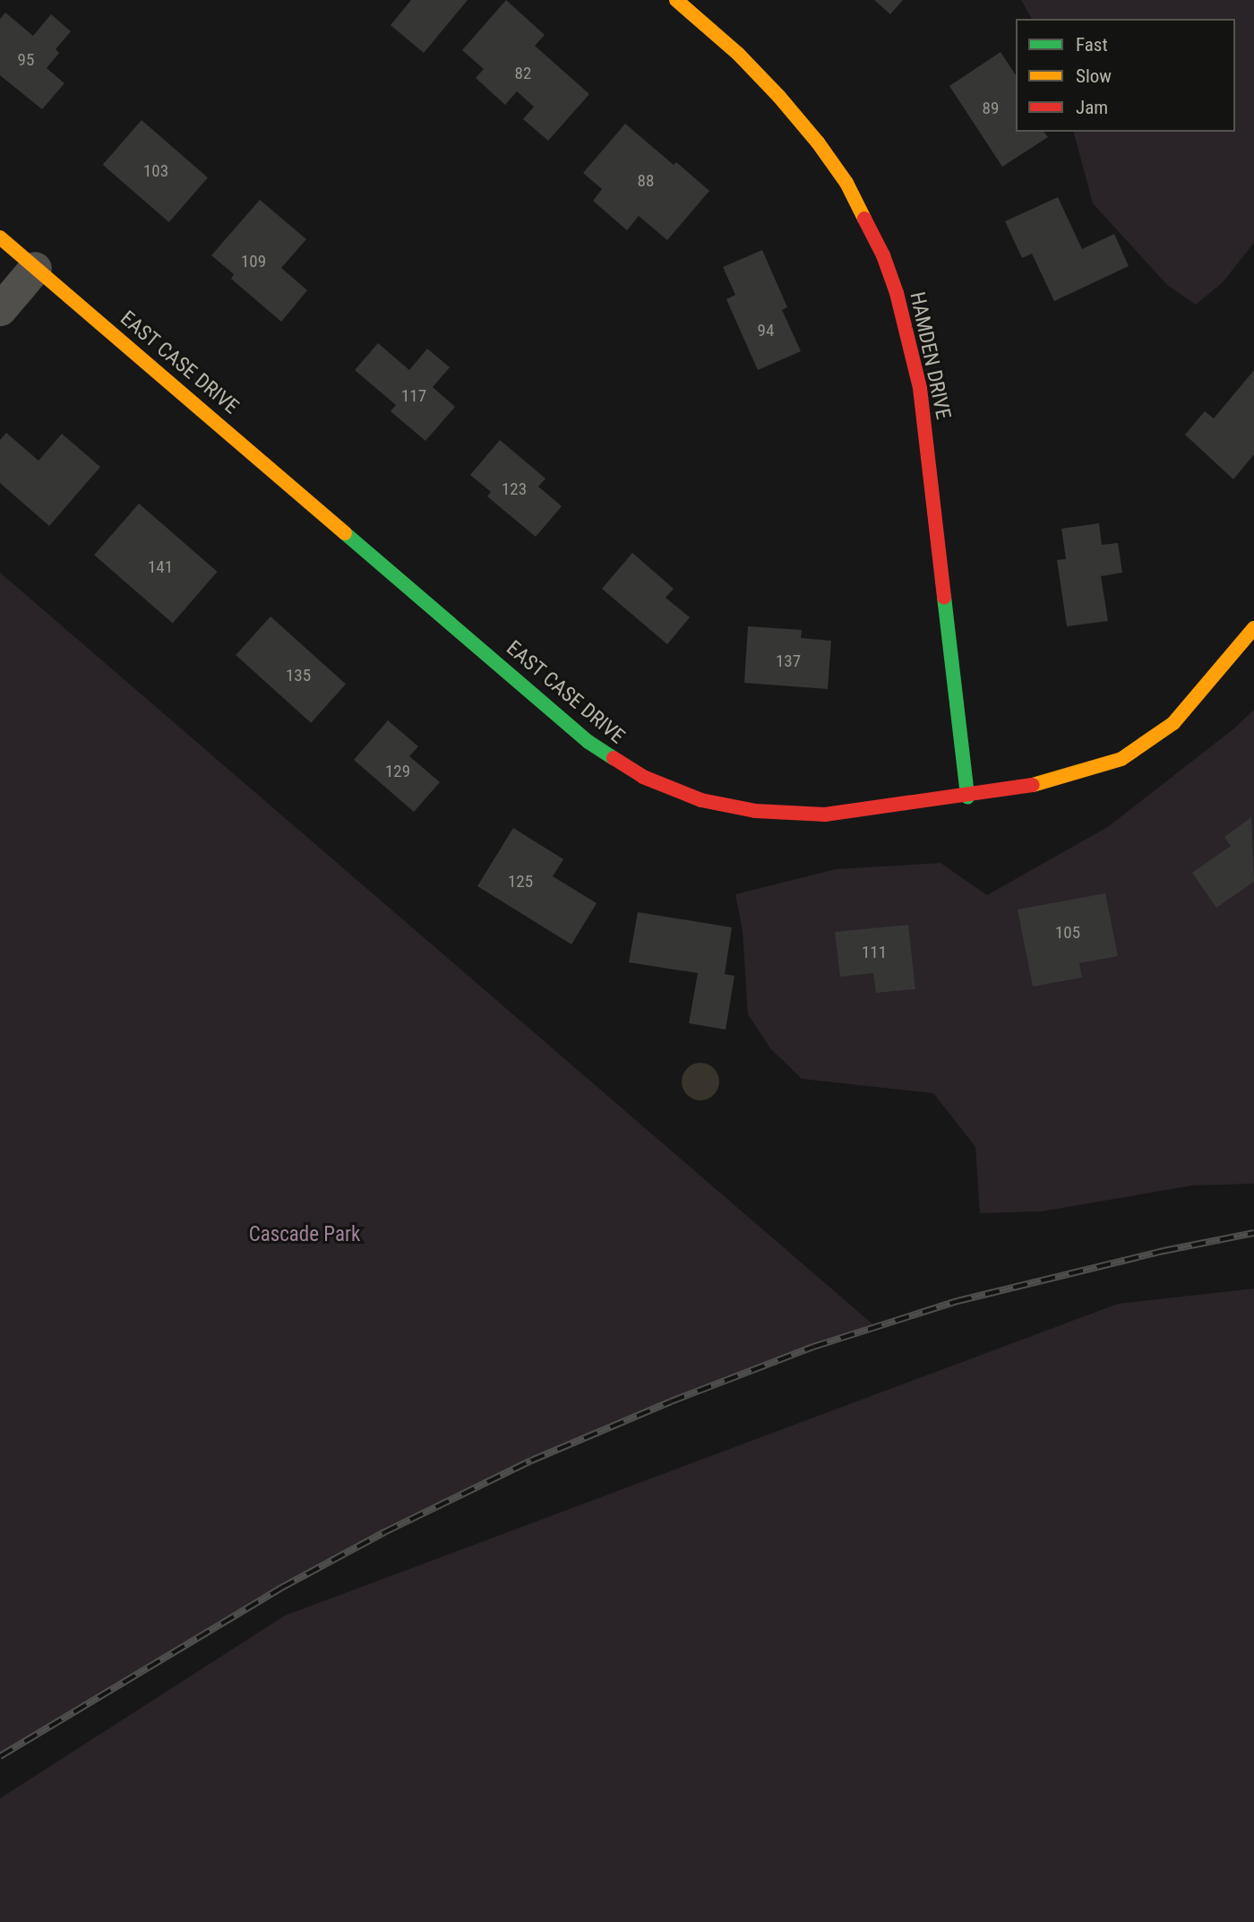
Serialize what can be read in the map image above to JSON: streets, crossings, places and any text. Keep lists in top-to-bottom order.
{
  "streets": {
    "street": ["HAMDEN DRIVE", "EAST CASE DRIVE"]
  },
  "crossings": [
    ["HAMDEN DRIVE", "EAST CASE DRIVE"]
  ],
  "parks": ["Cascade Park"],
  "house_numbers": [
    "95",
    "82",
    "89",
    "103",
    "88",
    "109",
    "94",
    "117",
    "123",
    "141",
    "137",
    "135",
    "129",
    "125",
    "105",
    "111"
  ],
  "legend": ["Fast", "Slow", "Jam"]
}
